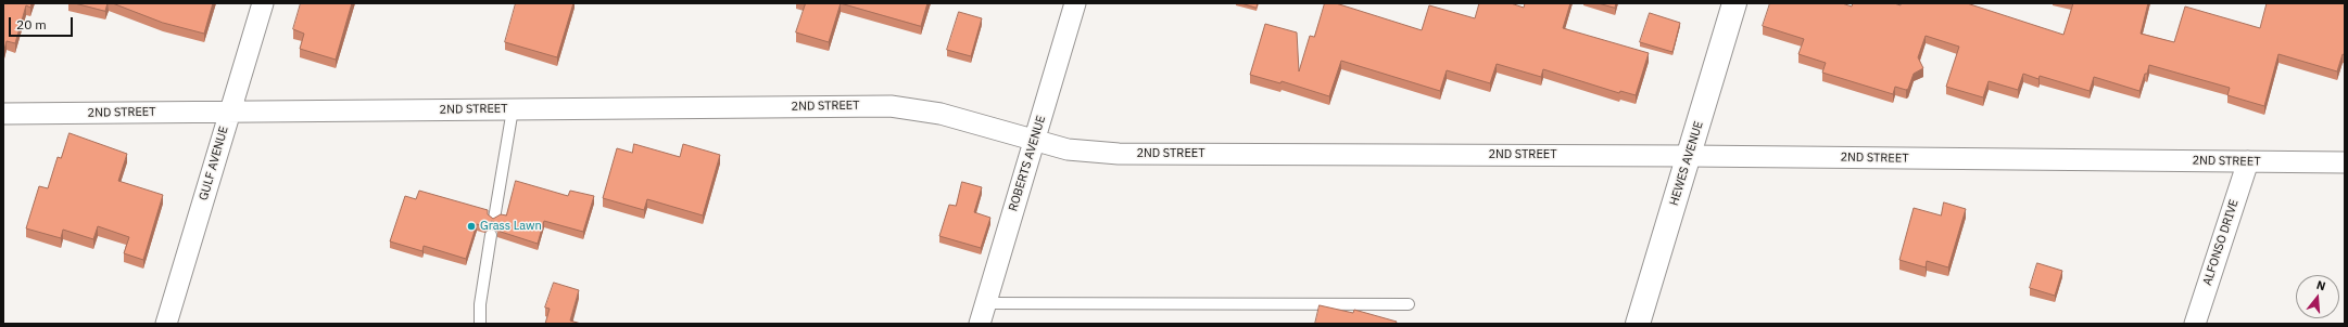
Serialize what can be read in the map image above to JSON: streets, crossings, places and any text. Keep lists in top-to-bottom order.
{
  "streets": {
    "main road": ["HEWES AVENUE"],
    "street": [
      "2ND STREET",
      "GULF AVENUE",
      "ROBERTS AVENUE",
      "ALFONSO DRIVE"
    ]
  },
  "crossings": [
    ["2ND STREET", "GULF AVENUE"],
    ["2ND STREET", "ROBERTS AVENUE"],
    ["2ND STREET", "HEWES AVENUE"],
    ["2ND STREET", "ALFONSO DRIVE"]
  ],
  "places": ["Grass Lawn"],
  "scale_bar": "20 m",
  "north": "top"
}
